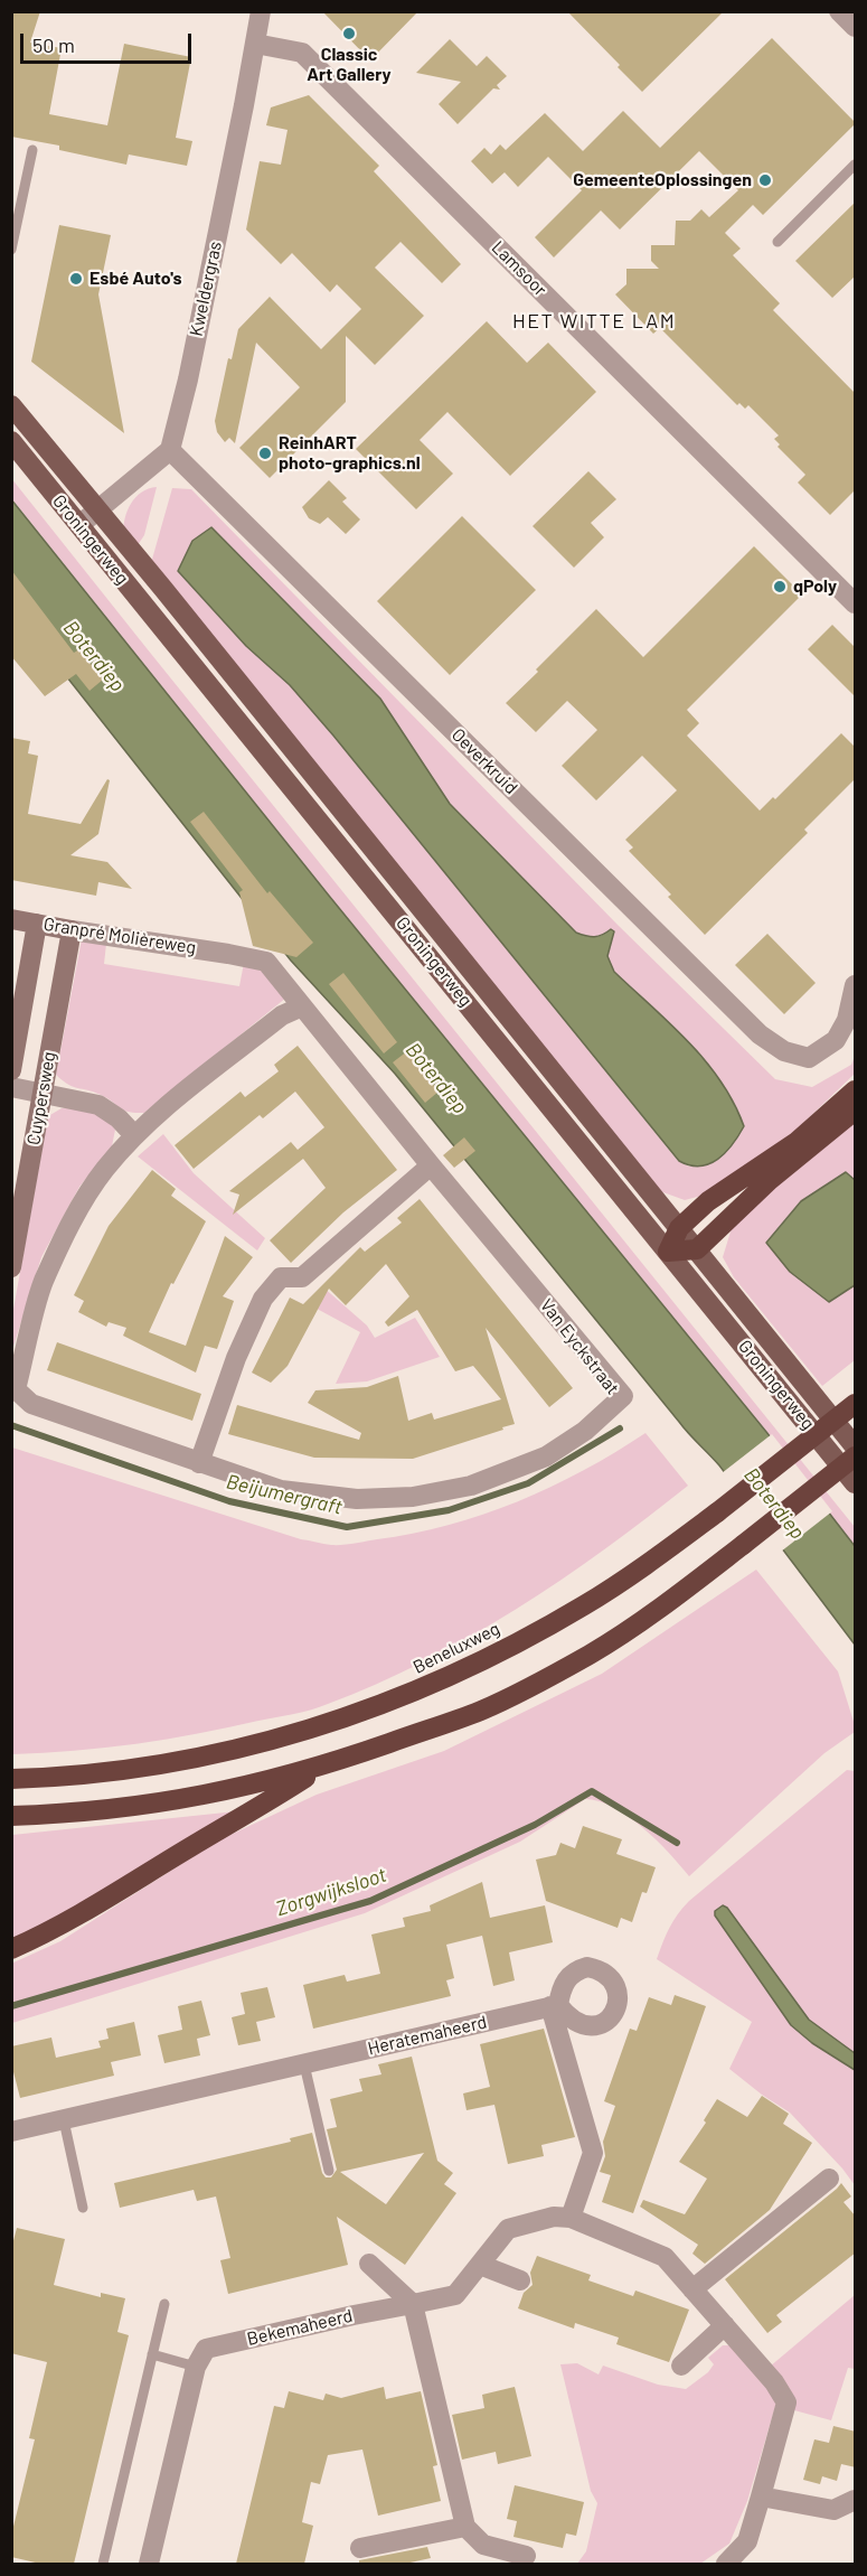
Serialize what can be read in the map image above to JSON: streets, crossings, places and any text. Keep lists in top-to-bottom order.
{
  "streets": {
    "highway": ["Beneluxweg"],
    "main road": ["Groningerweg"],
    "street": [
      "Lamsoor",
      "Kweldergras",
      "Oeverkruid",
      "Granpré Molièreweg",
      "Cuypersweg",
      "Van Eyckstraat",
      "Heratemaheerd",
      "Bekemaheerd"
    ]
  },
  "crossings": [
    ["Lamsoor", "Kweldergras"],
    ["Kweldergras", "Oeverkruid"],
    ["Granpré Molièreweg", "Cuypersweg"],
    ["Granpré Molièreweg", "Van Eyckstraat"],
    ["Heratemaheerd", "Bekemaheerd"]
  ],
  "districts": ["HET WITTE LAM"],
  "water": ["Boterdiep", "Beijumergraft", "Zorgwijksloot"],
  "places": [
    "Classic Art Gallery",
    "GemeenteOplossingen",
    "Esbé Auto's",
    "ReinhART photo-graphics.nl",
    "qPoly"
  ],
  "scale_bar": "50 m"
}
